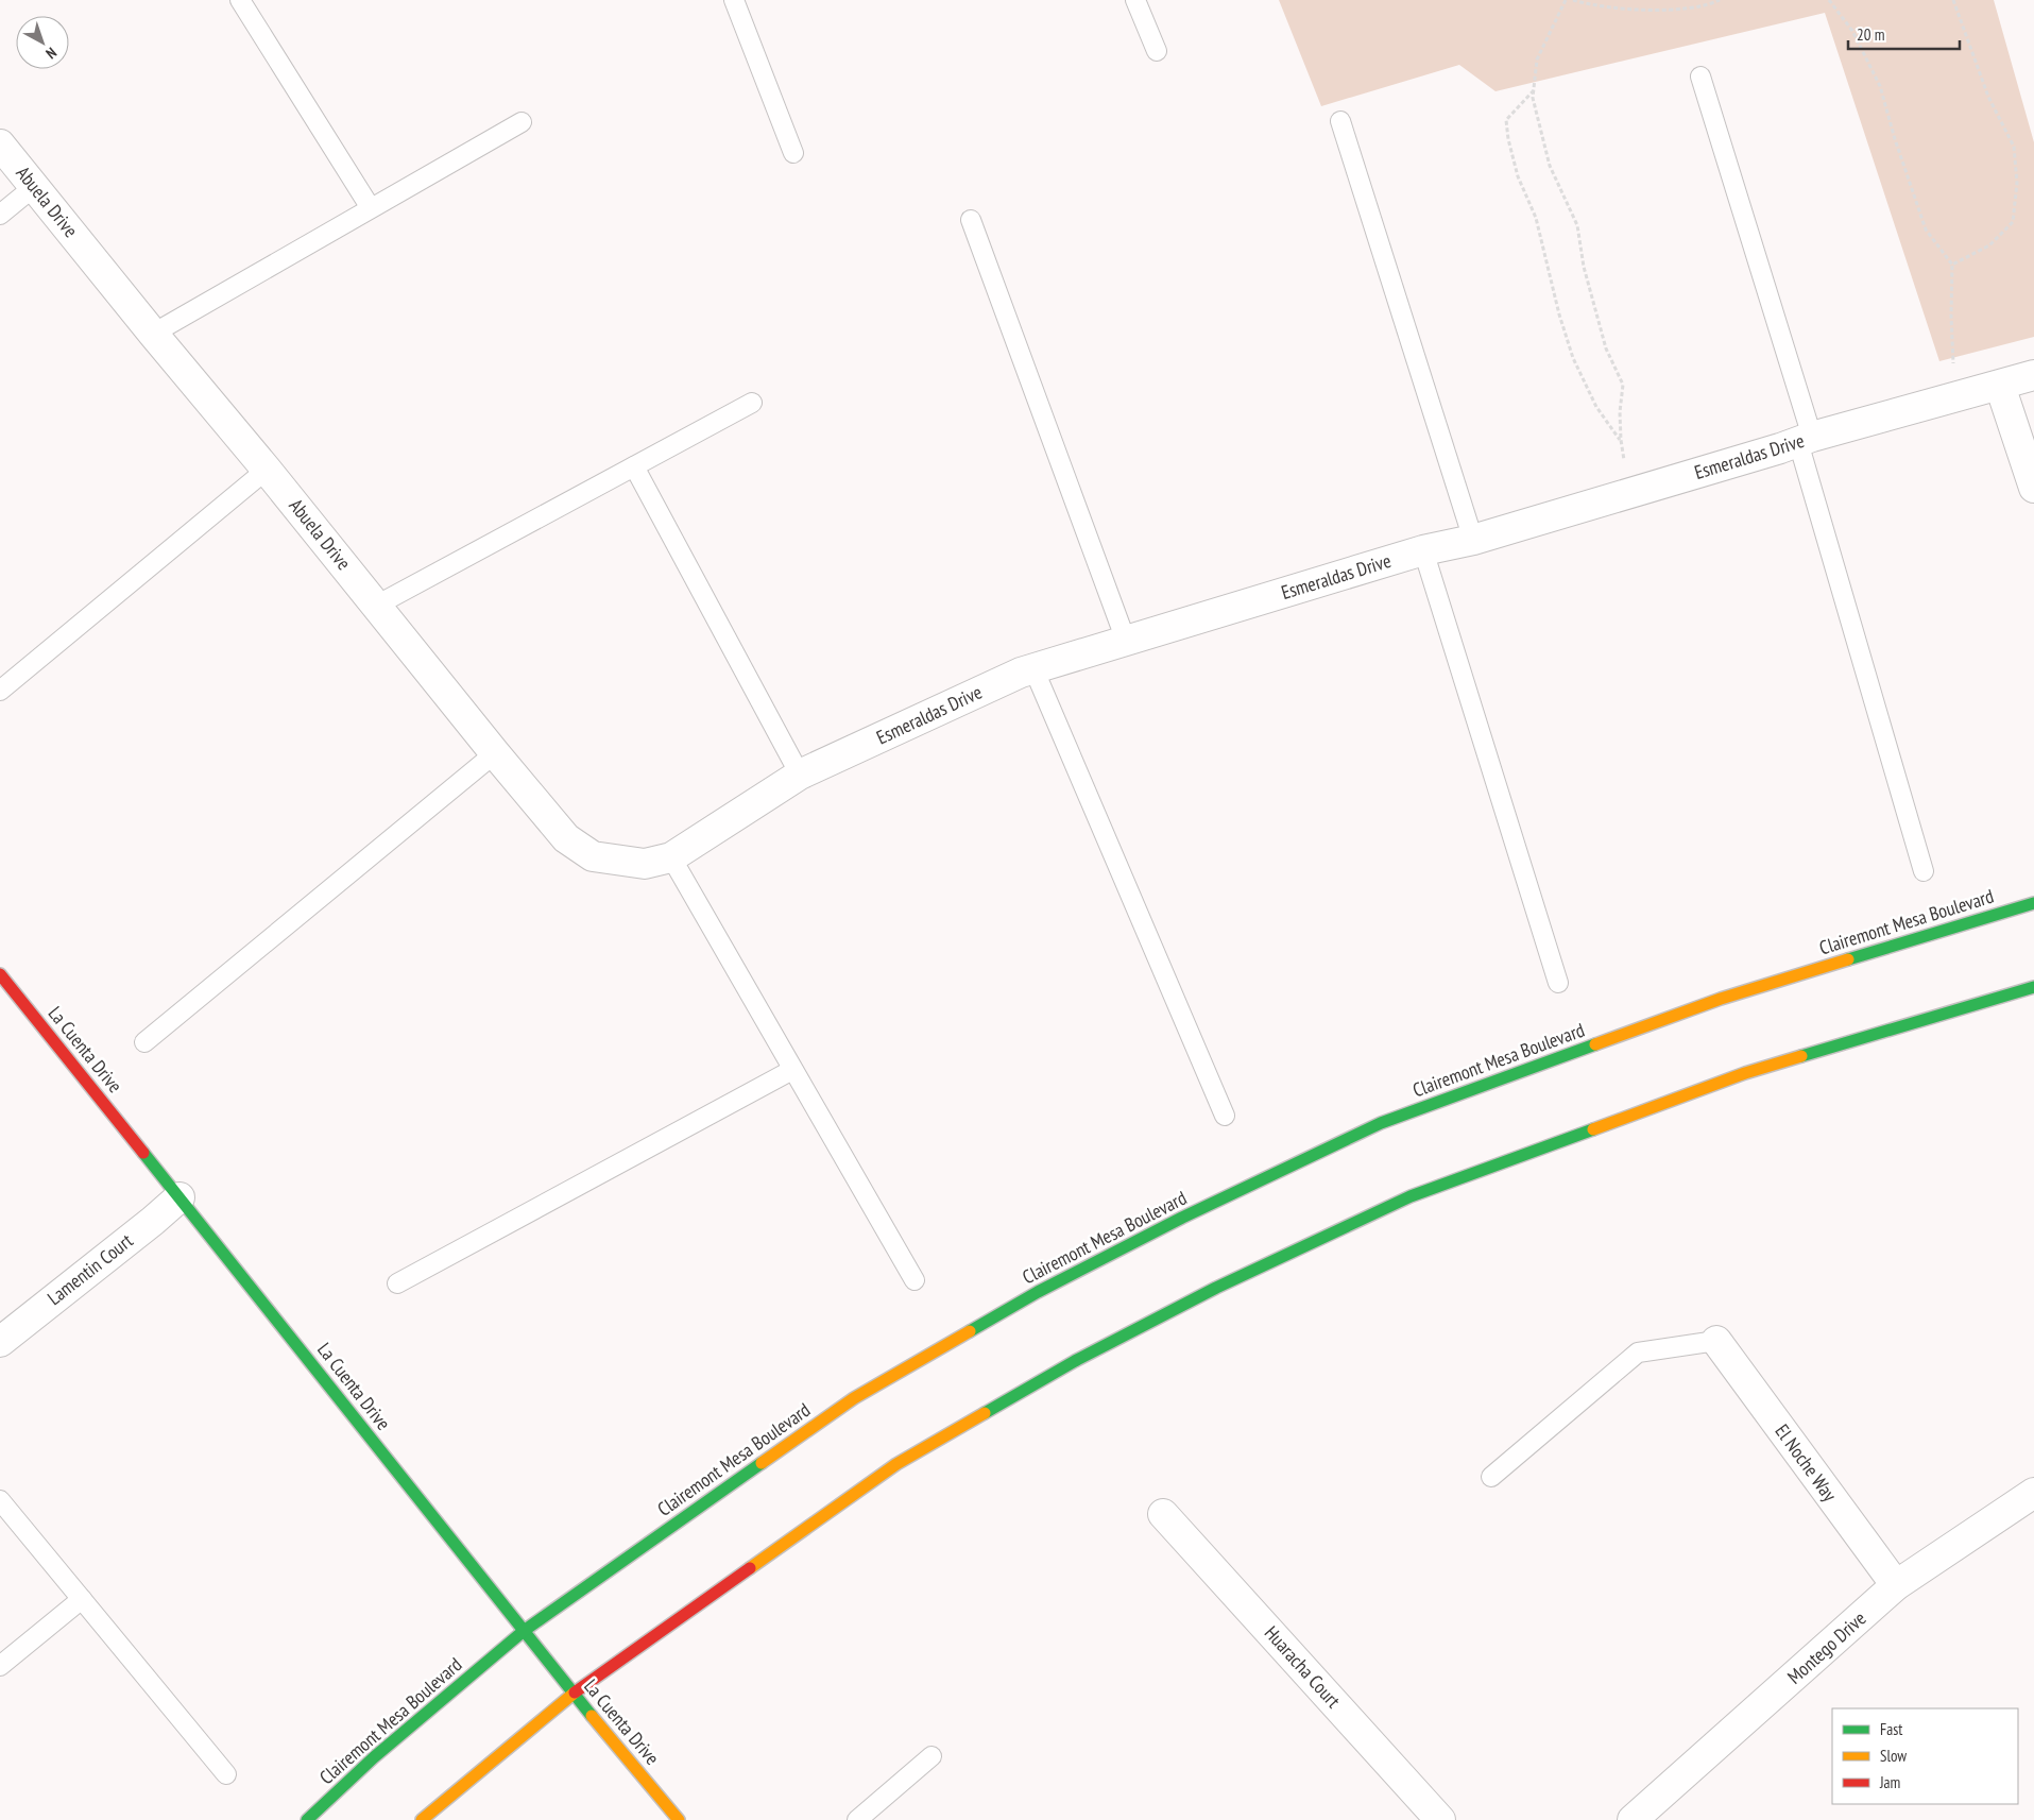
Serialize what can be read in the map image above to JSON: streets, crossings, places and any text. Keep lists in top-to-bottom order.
{
  "streets": {
    "main road": ["Clairemont Mesa Boulevard", "La Cuenta Drive"],
    "street": [
      "Abuela Drive",
      "Esmeraldas Drive",
      "Lamentin Court",
      "El Noche Way",
      "Montego Drive",
      "Huaracha Court"
    ]
  },
  "crossings": [
    ["Abuela Drive", "Esmeraldas Drive"],
    ["Clairemont Mesa Boulevard", "La Cuenta Drive"],
    ["La Cuenta Drive", "Lamentin Court"],
    ["El Noche Way", "Montego Drive"]
  ],
  "legend": ["Fast", "Slow", "Jam"],
  "scale_bar": "20 m",
  "north": "bottom right"
}
